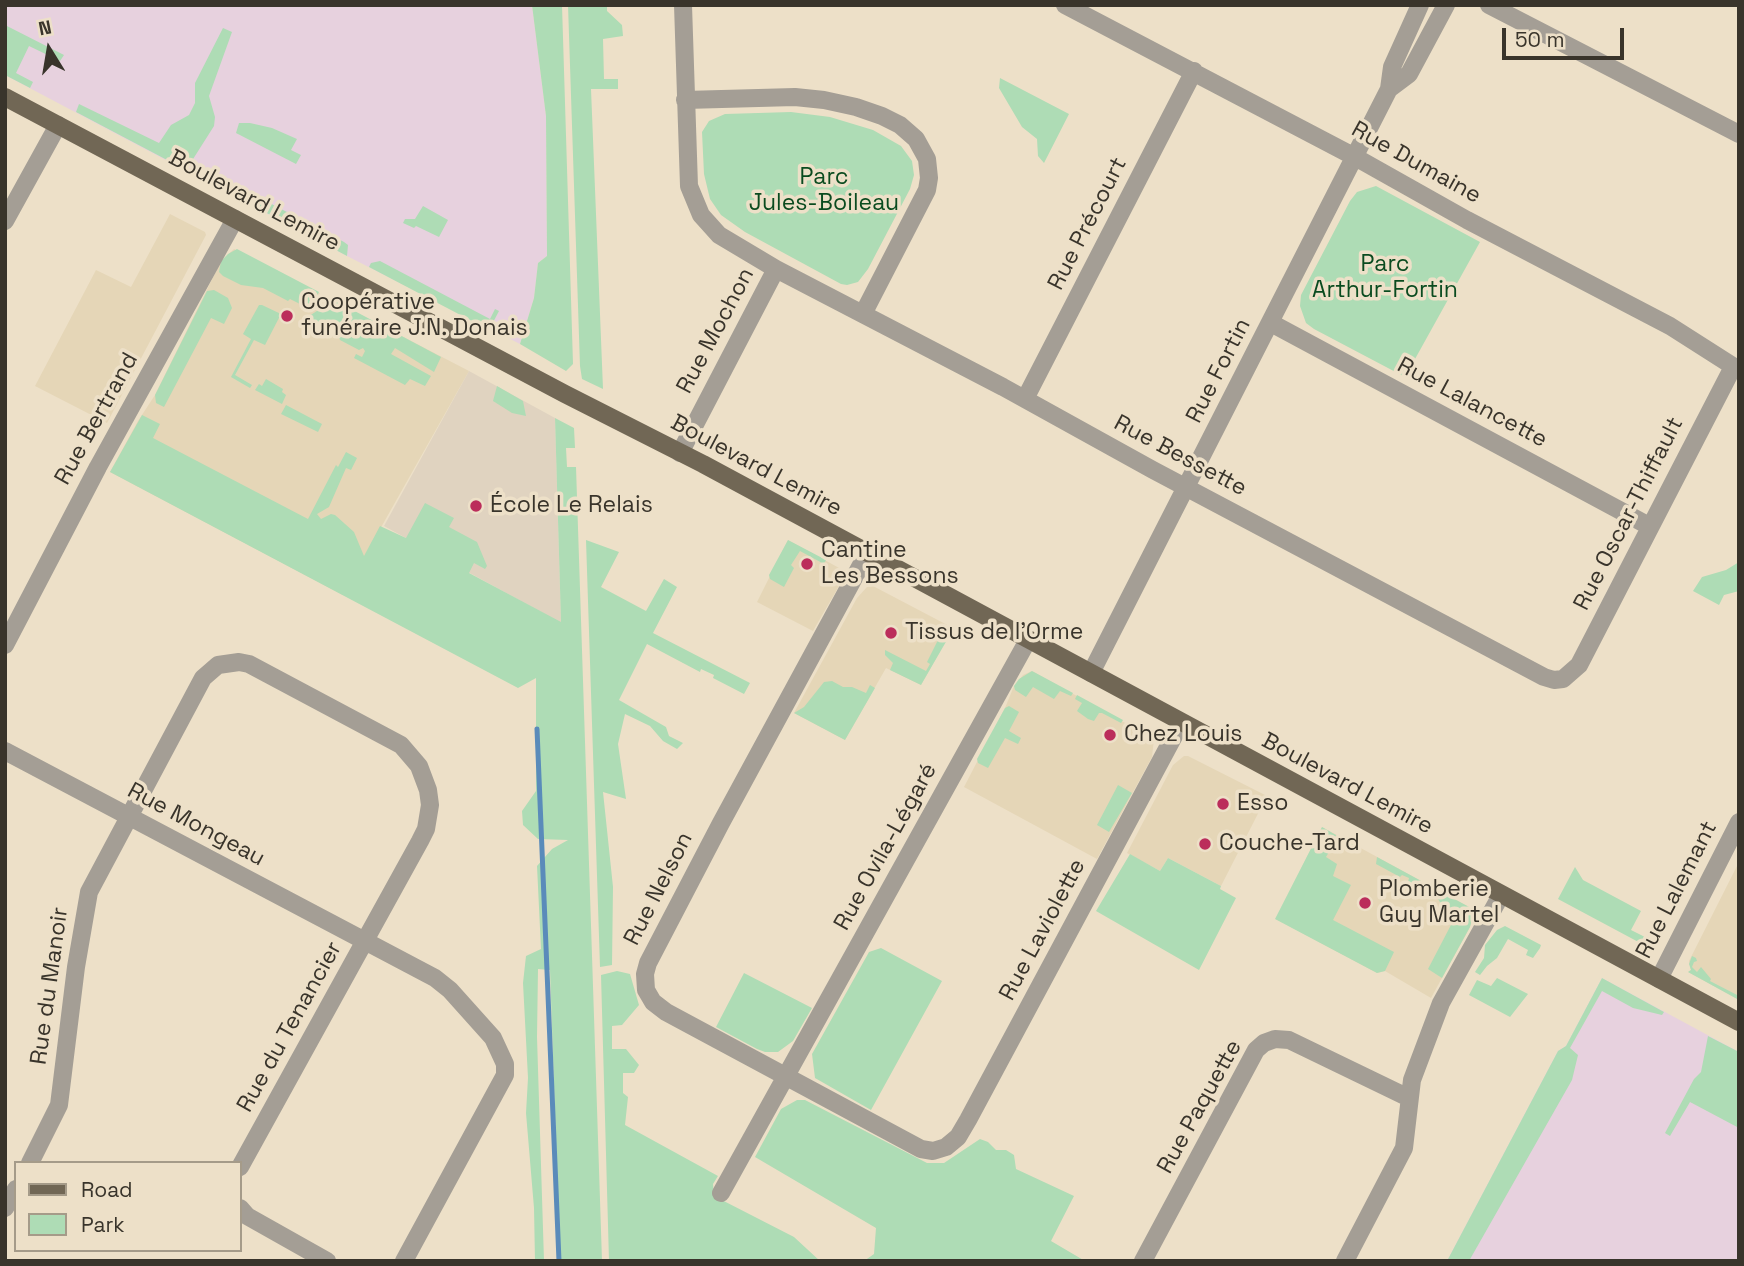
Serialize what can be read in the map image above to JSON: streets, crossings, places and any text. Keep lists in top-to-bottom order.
{
  "streets": {
    "main road": ["Boulevard Lemire"],
    "street": [
      "Rue Dumaine",
      "Rue Précourt",
      "Rue Mochon",
      "Rue Fortin",
      "Rue Lalancette",
      "Rue Bertrand",
      "Rue Bessette",
      "Rue Oscar-Thiffault",
      "Rue Mongeau",
      "Rue Ovila-Légaré",
      "Rue Nelson",
      "Rue Lalemant",
      "Rue Laviolette",
      "Rue du Manoir",
      "Rue du Tenancier",
      "Rue Paquette"
    ]
  },
  "crossings": [
    ["Rue Dumaine", "Rue Précourt"],
    ["Rue Dumaine", "Rue Fortin"],
    ["Rue Dumaine", "Rue Oscar-Thiffault"],
    ["Boulevard Lemire", "Rue Mochon"],
    ["Boulevard Lemire", "Rue Fortin"],
    ["Boulevard Lemire", "Rue Bertrand"],
    ["Boulevard Lemire", "Rue Ovila-Légaré"],
    ["Boulevard Lemire", "Rue Nelson"],
    ["Boulevard Lemire", "Rue Lalemant"],
    ["Boulevard Lemire", "Rue Laviolette"],
    ["Rue Précourt", "Rue Bessette"],
    ["Rue Mochon", "Rue Bessette"],
    ["Rue Fortin", "Rue Lalancette"],
    ["Rue Fortin", "Rue Bessette"],
    ["Rue Lalancette", "Rue Oscar-Thiffault"],
    ["Rue Bessette", "Rue Oscar-Thiffault"],
    ["Rue Mongeau", "Rue du Manoir"],
    ["Rue Mongeau", "Rue du Tenancier"],
    ["Rue Ovila-Légaré", "Rue Nelson"],
    ["Rue Nelson", "Rue Laviolette"],
    ["Rue du Manoir", "Rue du Tenancier"]
  ],
  "parks": ["Parc Jules-Boileau", "Parc Arthur-Fortin"],
  "places": [
    "Coopérative funéraire J.N. Donais",
    "École Le Relais",
    "Cantine Les Bessons",
    "Tissus de l'Orme",
    "Chez Louis",
    "Esso",
    "Couche-Tard",
    "Plomberie Guy Martel"
  ],
  "legend": ["Road", "Park"],
  "scale_bar": "50 m",
  "north": "top"
}
